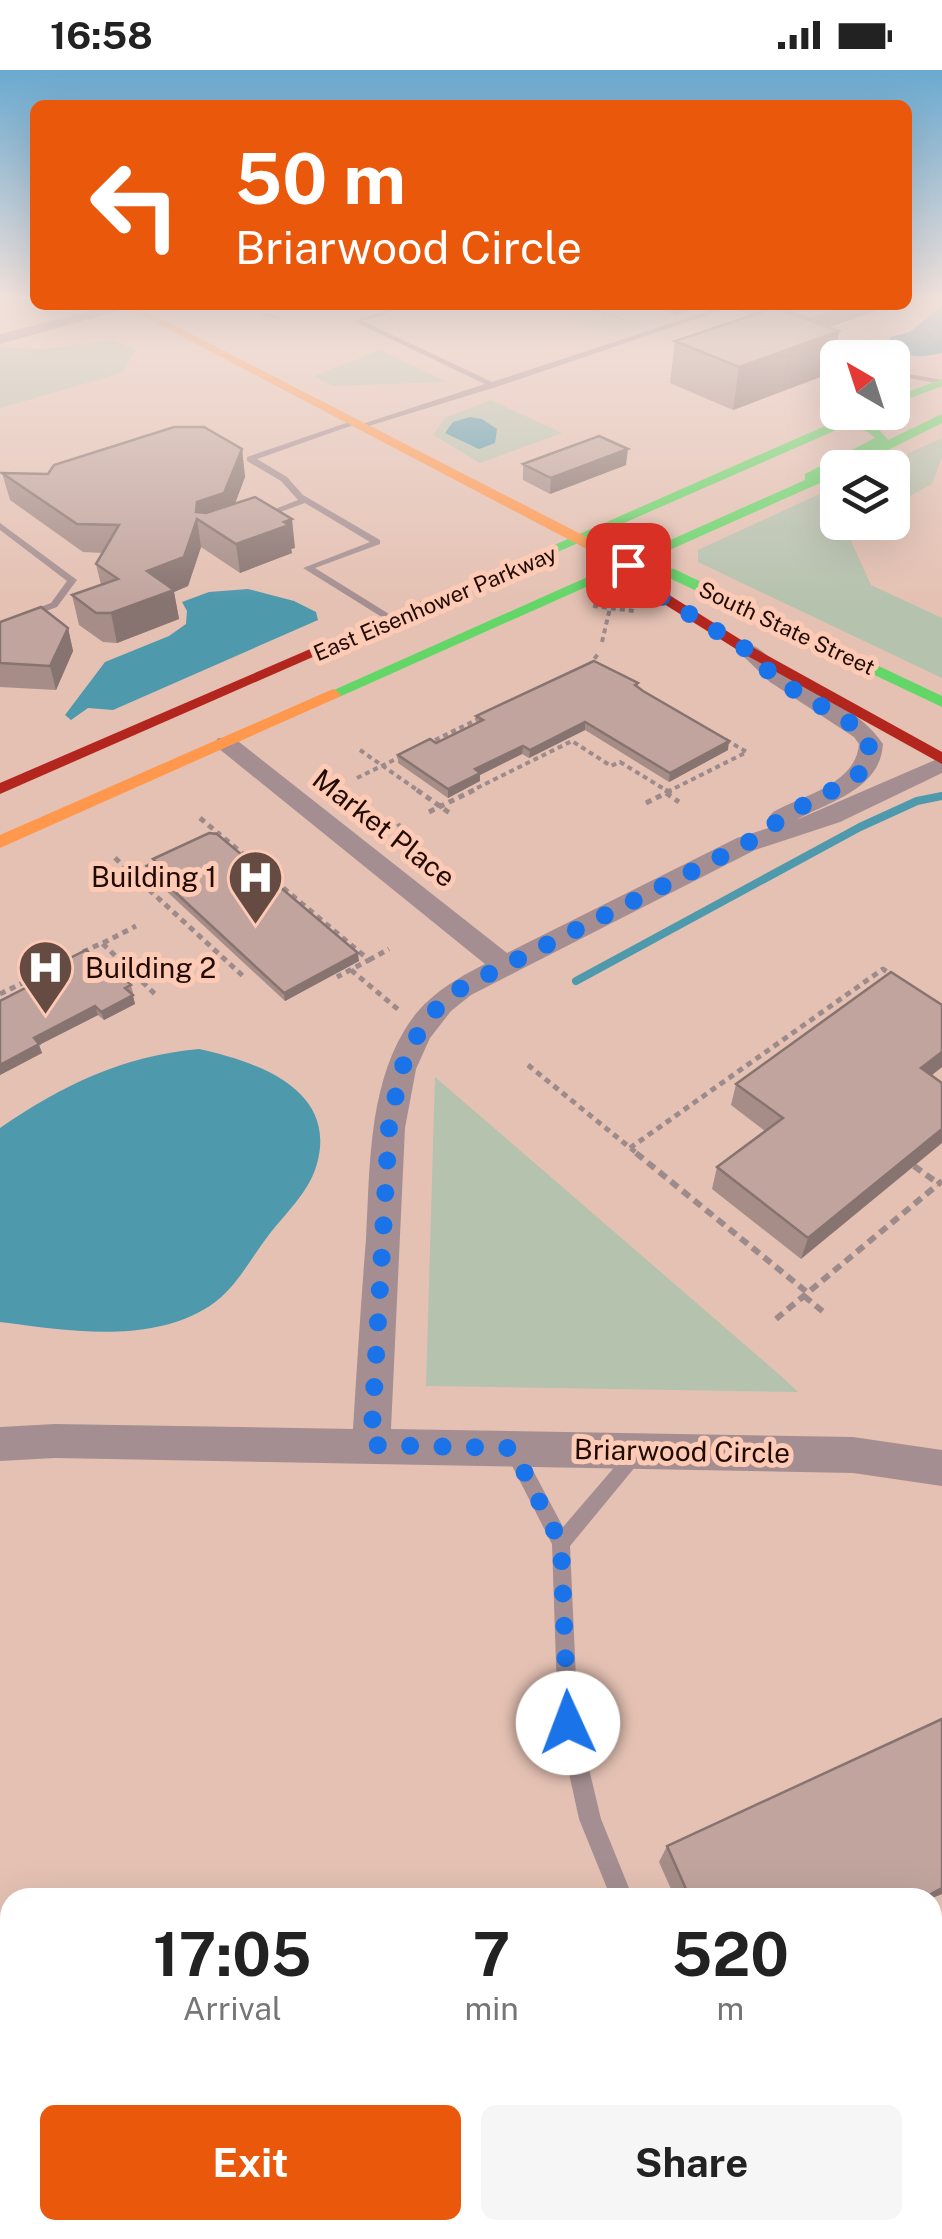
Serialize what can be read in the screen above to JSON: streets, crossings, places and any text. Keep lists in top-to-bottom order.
{
  "streets": {
    "main road": ["East Eisenhower Parkway", "South State Street"],
    "street": ["Market Place", "Briarwood Circle"]
  },
  "crossings": [
    ["East Eisenhower Parkway", "South State Street"],
    ["East Eisenhower Parkway", "Market Place"]
  ],
  "places": {
    "hospital": ["Building 1", "Building 2"]
  },
  "north": "top left",
  "page": {
    "status": "16:58",
    "turn": ["50 m", "Briarwood Circle"],
    "eta": [
      "17:05",
      "Arrival",
      "7",
      "min",
      "520",
      "m"
    ],
    "buttons": ["Exit", "Share"]
  }
}
